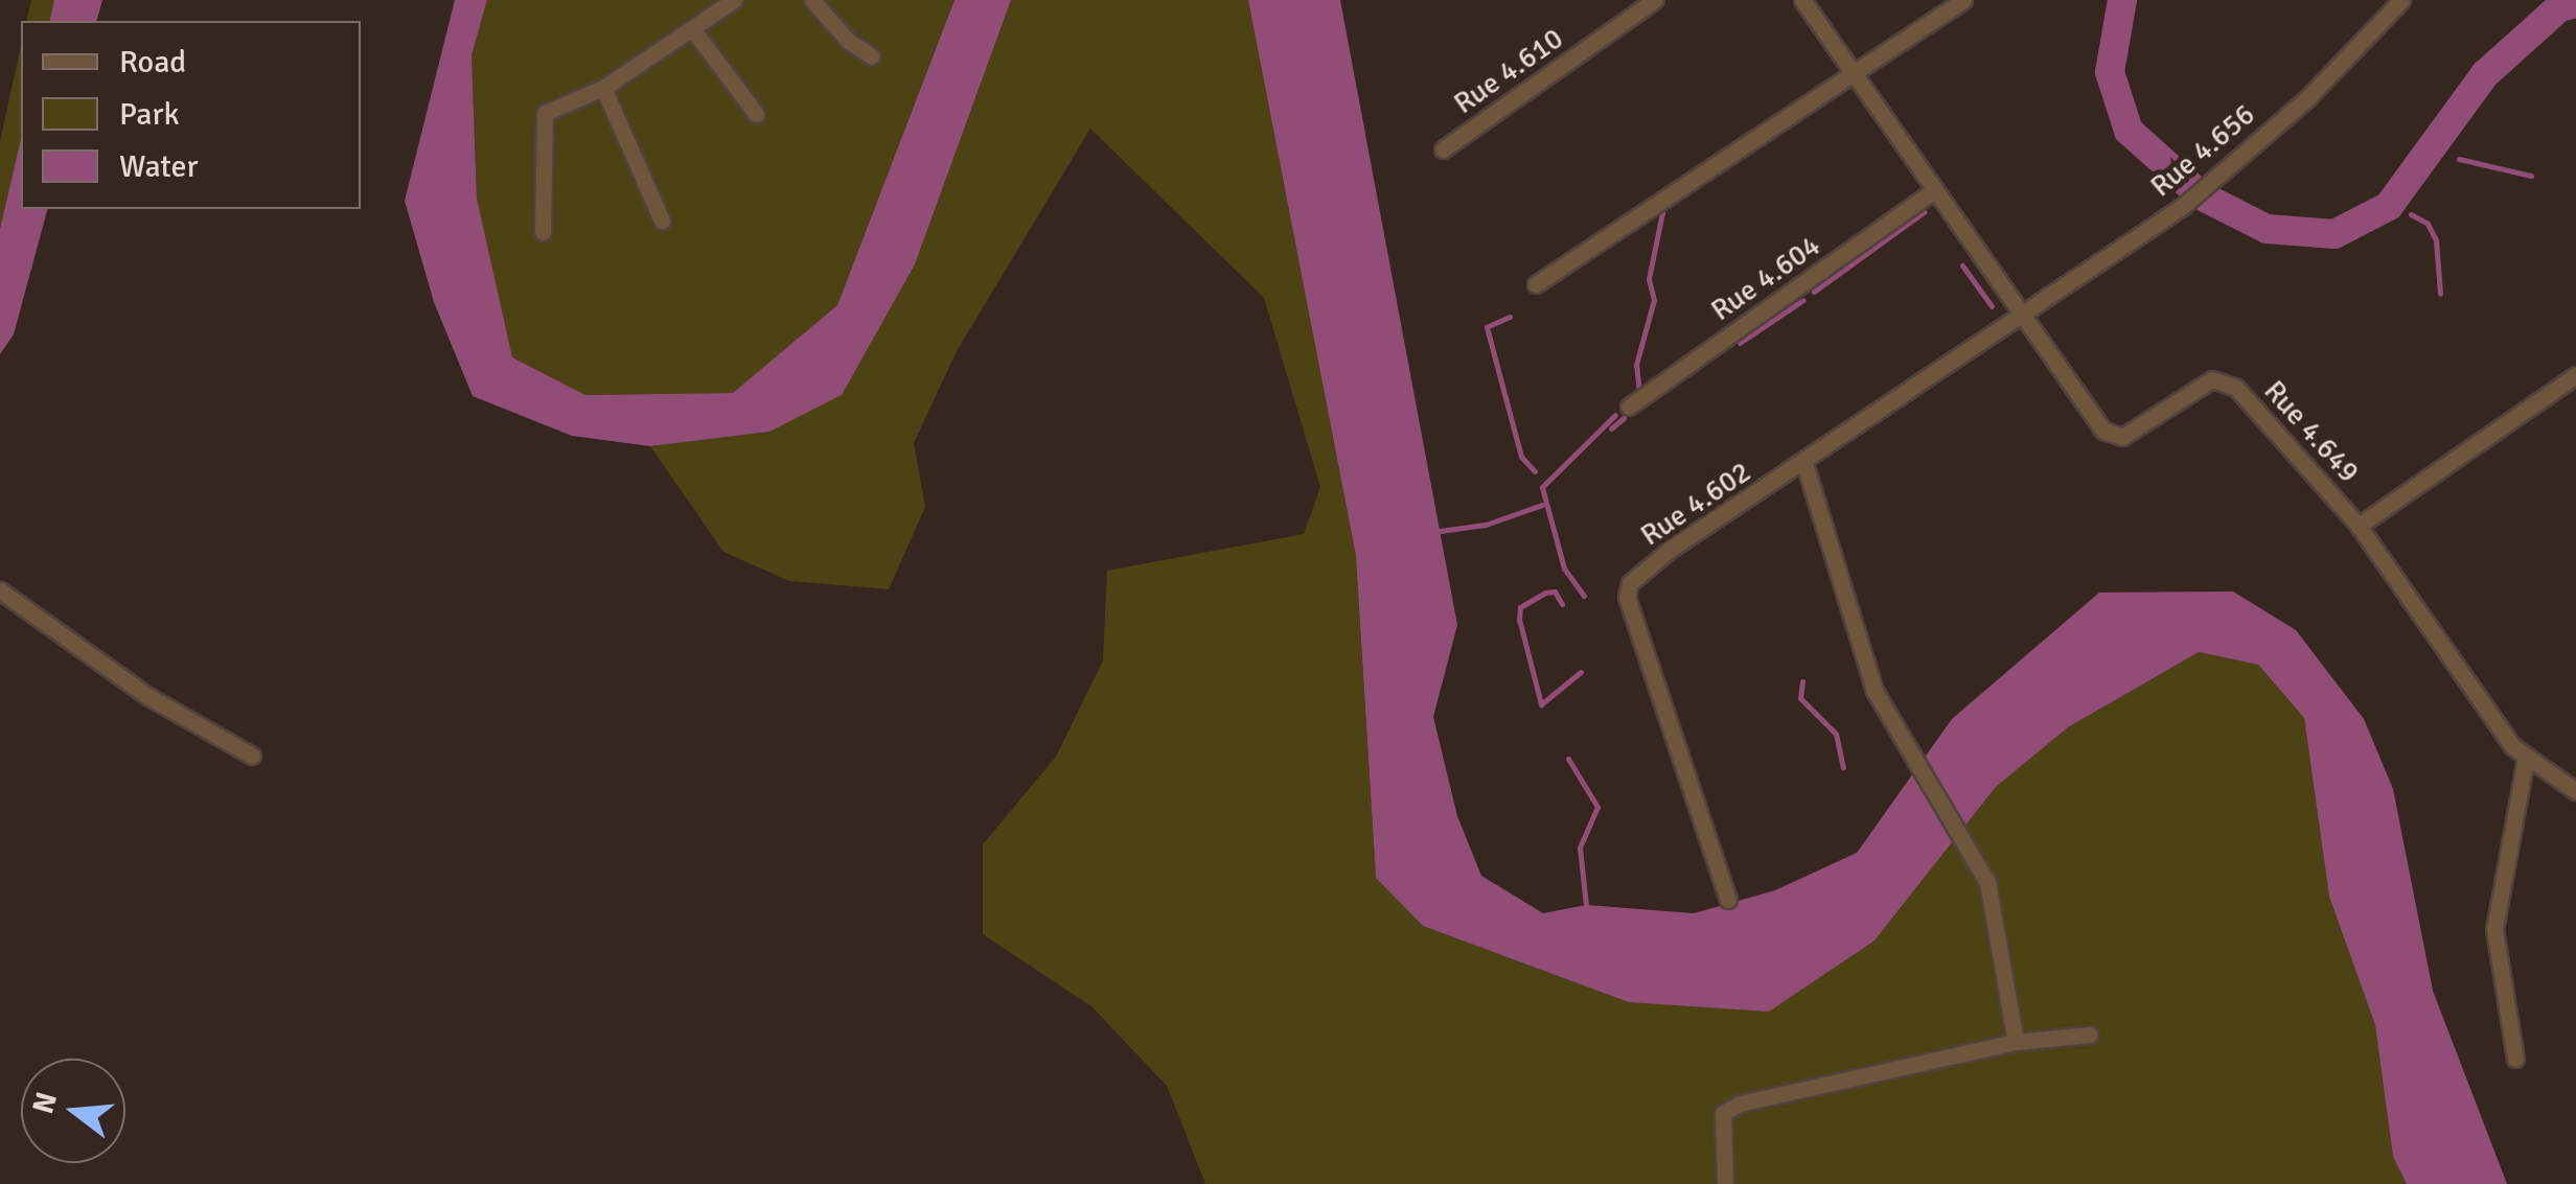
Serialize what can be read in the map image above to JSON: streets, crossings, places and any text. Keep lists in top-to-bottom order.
{
  "streets": {
    "street": [
      "Rue 4.610",
      "Rue 4.656",
      "Rue 4.604",
      "Rue 4.649",
      "Rue 4.602"
    ]
  },
  "crossings": [
    ["Rue 4.656", "Rue 4.649"],
    ["Rue 4.656", "Rue 4.602"],
    ["Rue 4.604", "Rue 4.649"],
    ["Rue 4.649", "Rue 4.602"]
  ],
  "legend": ["Road", "Park", "Water"],
  "north": "left"
}
